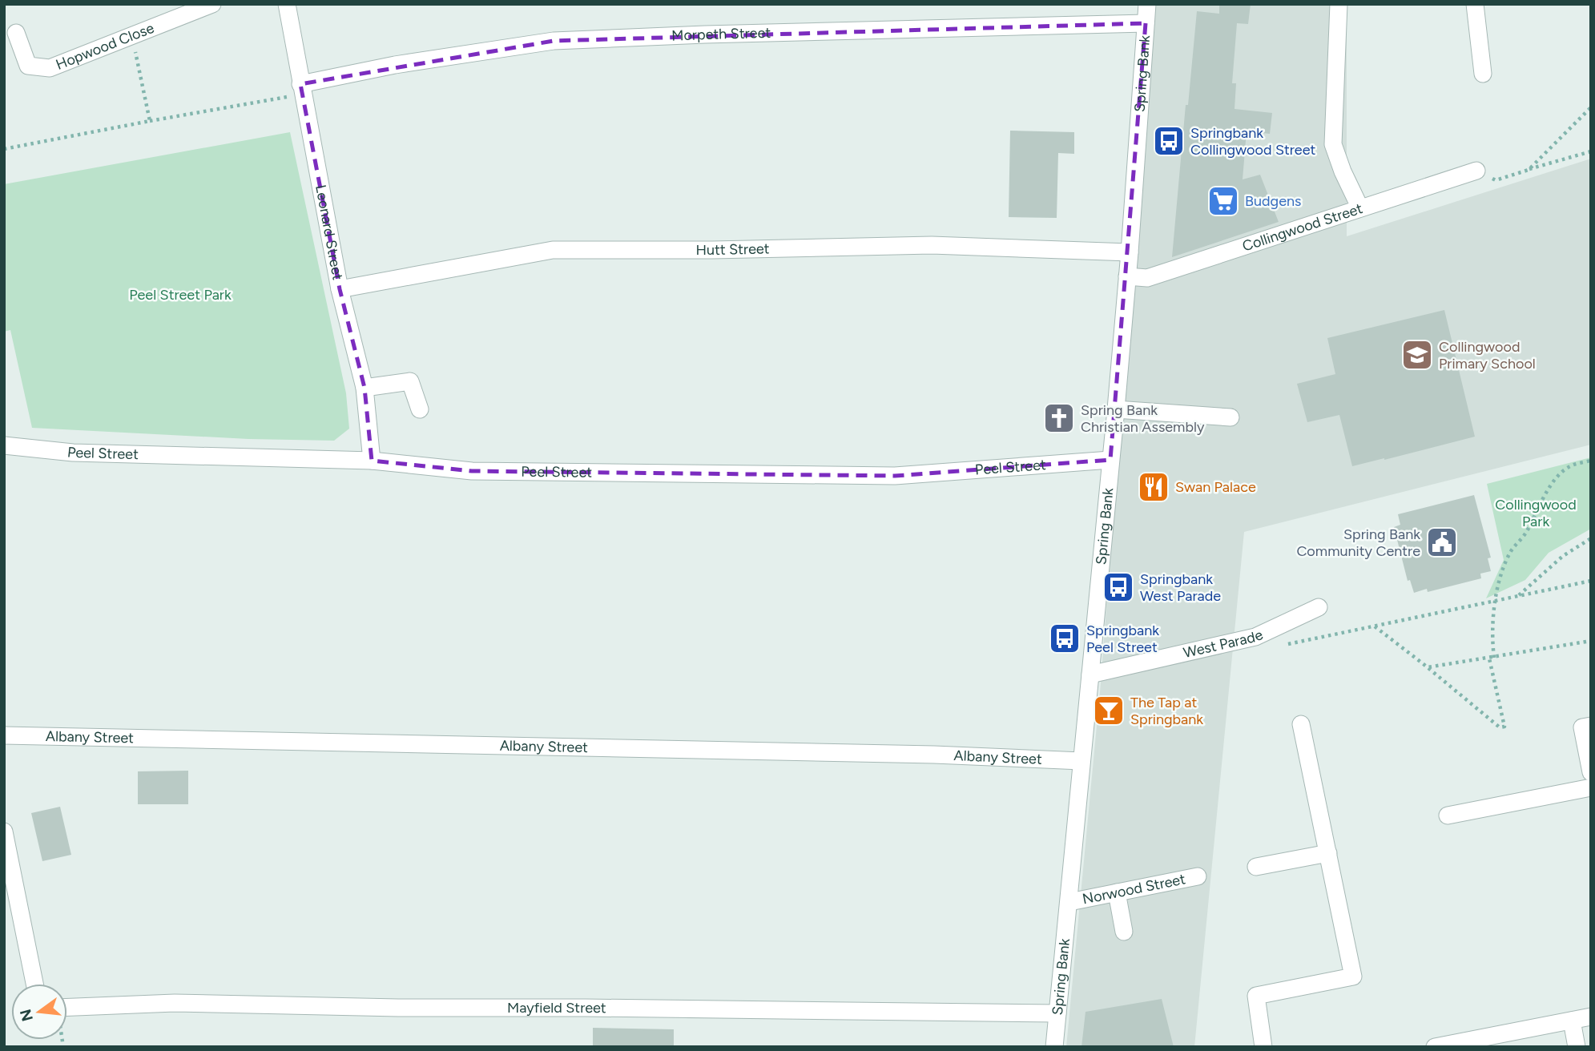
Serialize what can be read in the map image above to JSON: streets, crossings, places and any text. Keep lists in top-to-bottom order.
{
  "streets": {
    "street": [
      "Morpeth Street",
      "Hopwood Close",
      "Spring Bank",
      "Collingwood Street",
      "Leonard Street",
      "Hutt Street",
      "Peel Street",
      "West Parade",
      "Albany Street",
      "Norwood Street",
      "Mayfield Street"
    ]
  },
  "crossings": [
    ["Morpeth Street", "Spring Bank"],
    ["Morpeth Street", "Leonard Street"],
    ["Spring Bank", "Collingwood Street"],
    ["Spring Bank", "Hutt Street"],
    ["Spring Bank", "Peel Street"],
    ["Spring Bank", "West Parade"],
    ["Spring Bank", "Albany Street"],
    ["Spring Bank", "Norwood Street"],
    ["Spring Bank", "Mayfield Street"],
    ["Leonard Street", "Hutt Street"],
    ["Leonard Street", "Peel Street"]
  ],
  "parks": ["Peel Street Park", "Collingwood Park"],
  "places": {
    "bus stop": ["Springbank Collingwood Street", "Springbank West Parade", "Springbank Peel Street"],
    "supermarket": ["Budgens"],
    "school or university": ["Collingwood Primary School"],
    "church": ["Spring Bank Christian Assembly"],
    "restaurant": ["Swan Palace"],
    "public building": ["Spring Bank Community Centre"],
    "bar": ["The Tap at Springbank"]
  },
  "north": "left"
}
